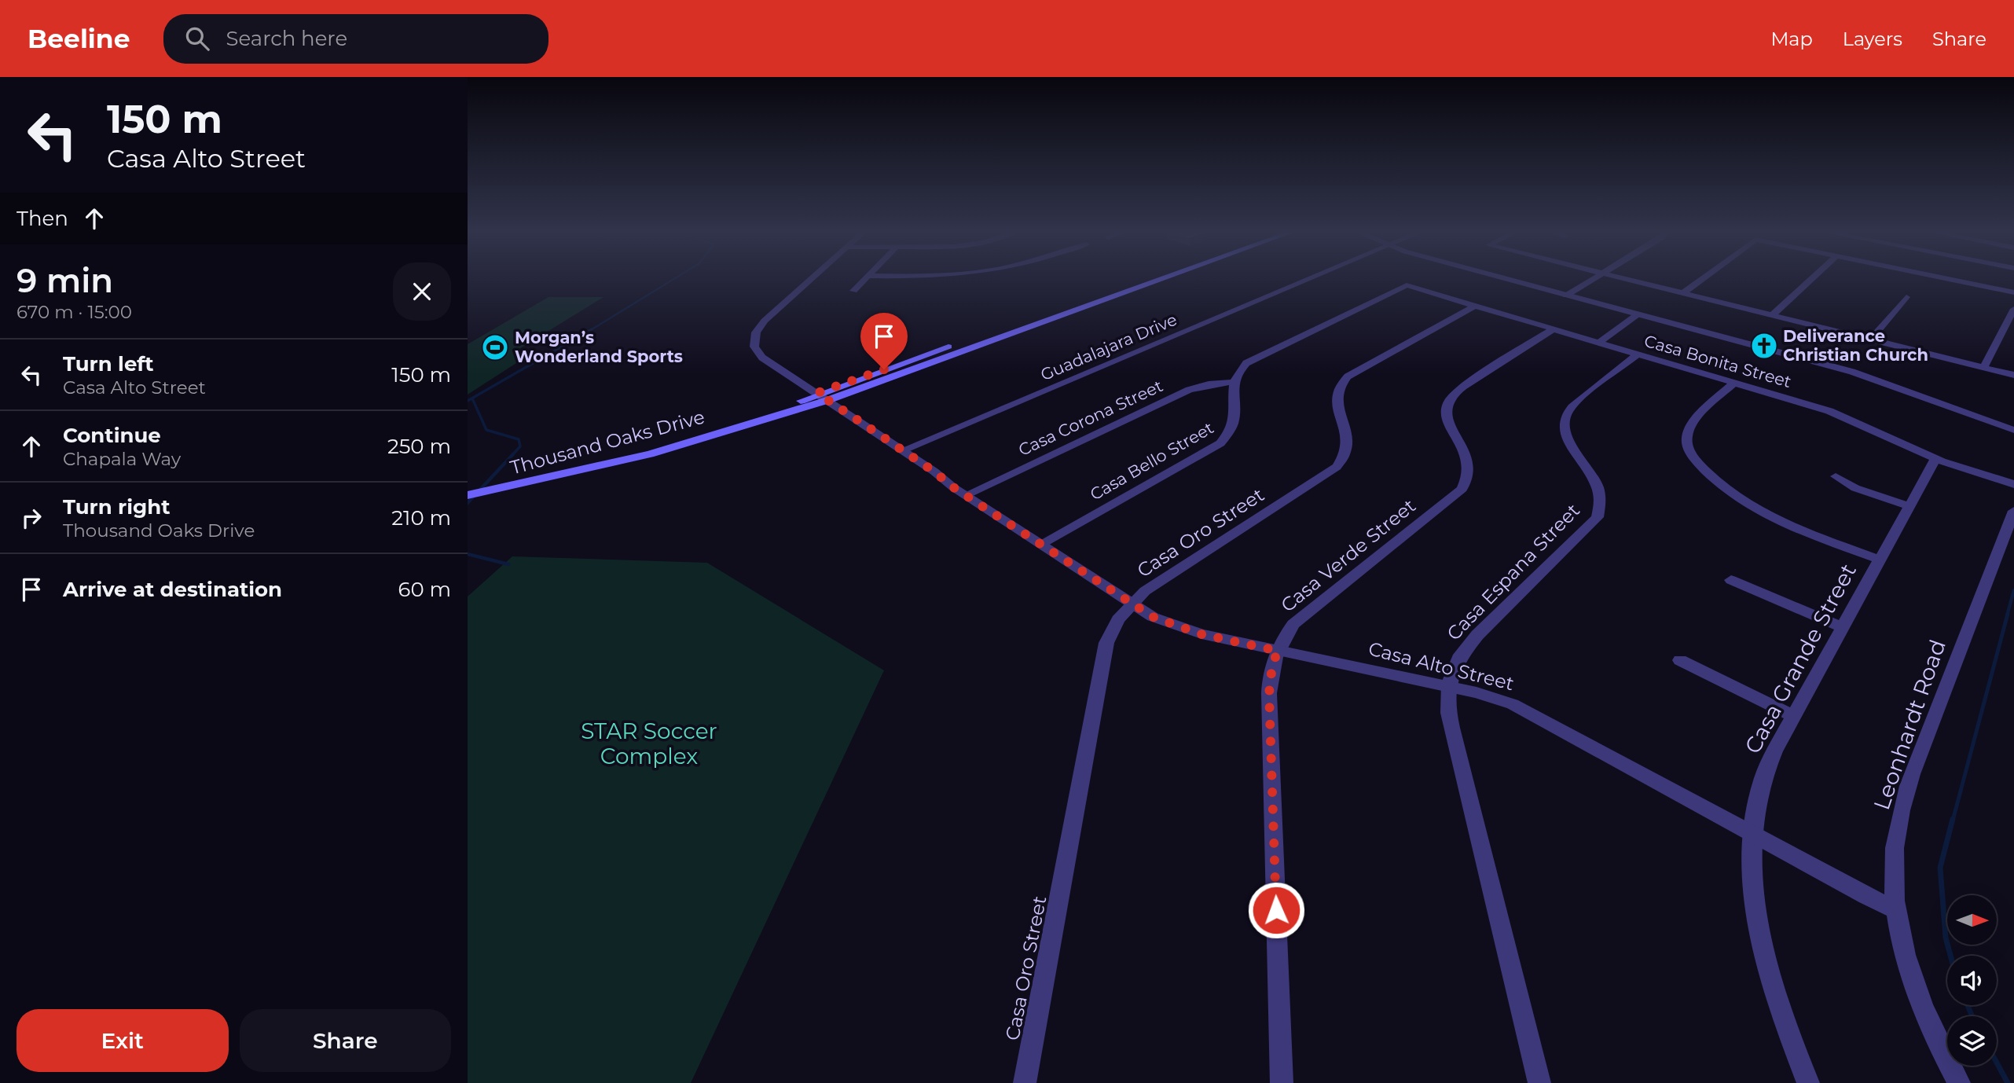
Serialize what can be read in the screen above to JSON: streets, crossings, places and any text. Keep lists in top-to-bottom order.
{
  "streets": {
    "main road": ["Thousand Oaks Drive"],
    "street": [
      "Guadalajara Drive",
      "Casa Bonita Street",
      "Casa Corona Street",
      "Casa Bello Street",
      "Casa Oro Street",
      "Casa Verde Street",
      "Casa Espana Street",
      "Casa Grande Street",
      "Casa Alto Street",
      "Leonhardt Road"
    ]
  },
  "crossings": [
    ["Guadalajara Drive", "Casa Alto Street"],
    ["Casa Bonita Street", "Casa Corona Street"],
    ["Casa Bonita Street", "Casa Bello Street"],
    ["Casa Bonita Street", "Casa Oro Street"],
    ["Casa Bonita Street", "Casa Verde Street"],
    ["Casa Bonita Street", "Casa Espana Street"],
    ["Casa Bonita Street", "Casa Grande Street"],
    ["Casa Corona Street", "Casa Bello Street"],
    ["Casa Corona Street", "Casa Alto Street"],
    ["Thousand Oaks Drive", "Casa Alto Street"],
    ["Casa Bello Street", "Casa Alto Street"],
    ["Casa Oro Street", "Casa Alto Street"],
    ["Casa Verde Street", "Casa Alto Street"],
    ["Casa Espana Street", "Casa Alto Street"],
    ["Casa Grande Street", "Casa Alto Street"],
    ["Casa Alto Street", "Leonhardt Road"]
  ],
  "parks": ["STAR Soccer Complex"],
  "places": {
    "church": ["Deliverance Christian Church"],
    "sports": ["Morgan’s Wonderland Sports"]
  },
  "north": "right",
  "page": {
    "header": "Beeline",
    "search": "Search here",
    "nav": ["Map", "Layers", "Share"],
    "turn": ["150 m", "Casa Alto Street"],
    "then": "Then",
    "heading": ["9 min", "670 m · 15:00"],
    "list": [
      {
        "name": "Turn left",
        "note": "Casa Alto Street",
        "value": "150 m"
      },
      {
        "name": "Continue",
        "note": "Chapala Way",
        "value": "250 m"
      },
      {
        "name": "Turn right",
        "note": "Thousand Oaks Drive",
        "value": "210 m"
      },
      {
        "name": "Arrive at destination",
        "value": "60 m"
      }
    ],
    "buttons": ["Exit", "Share"]
  }
}
